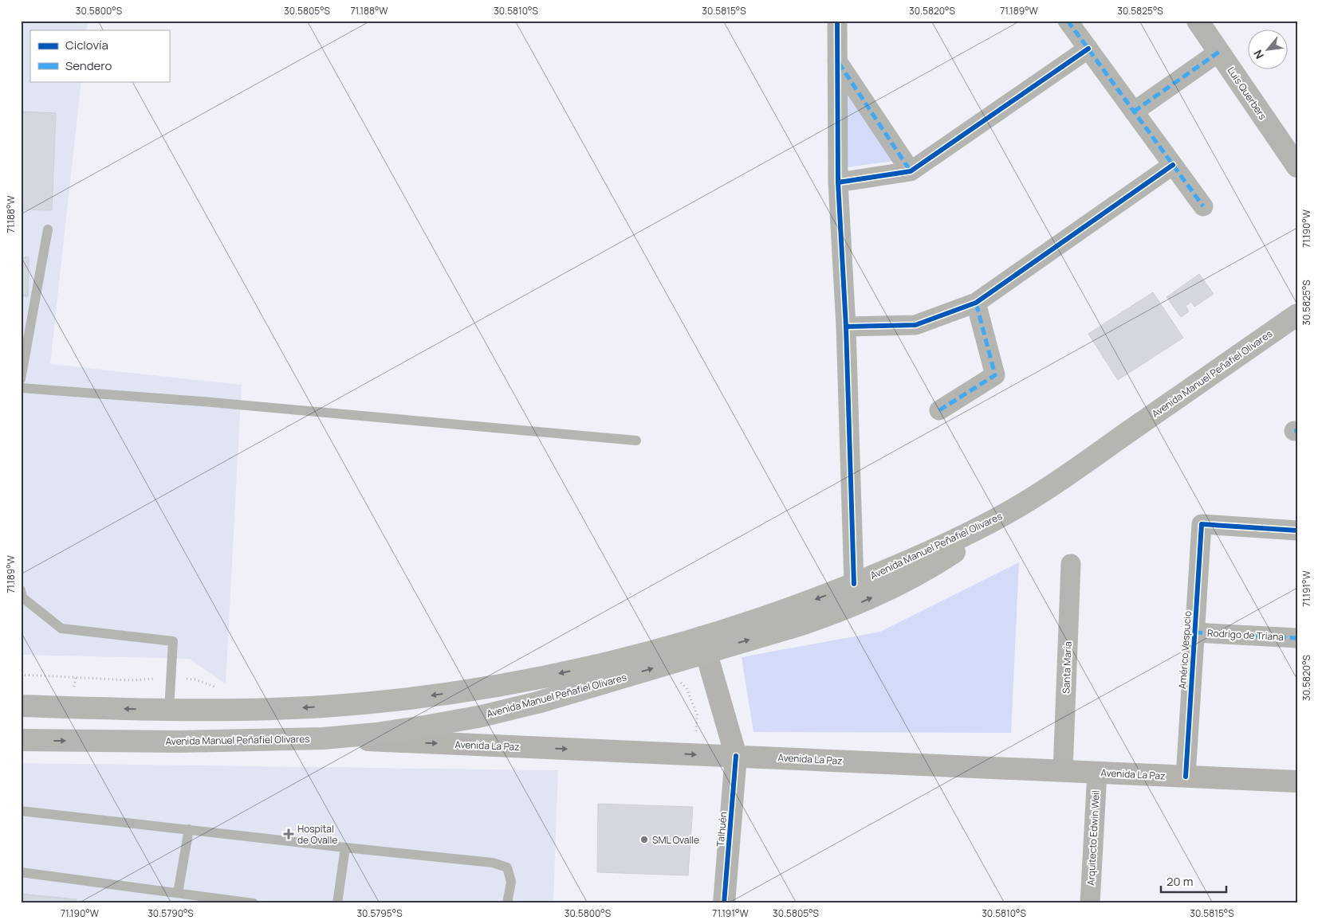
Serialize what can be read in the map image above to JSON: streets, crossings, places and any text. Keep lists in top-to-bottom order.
{
  "streets": {
    "main road": ["Avenida Manuel Peñafiel Olivares", "Avenida La Paz", "Talhuén"],
    "street": [
      "Luis Querbers",
      "Rodrigo de Triana",
      "Américo Vespucio",
      "Santa María",
      "Arquitecto Edwin Weil"
    ]
  },
  "crossings": [
    ["Avenida Manuel Peñafiel Olivares", "Avenida La Paz"],
    ["Avenida Manuel Peñafiel Olivares", "Talhuén"],
    ["Rodrigo de Triana", "Américo Vespucio"],
    ["Américo Vespucio", "Avenida La Paz"],
    ["Santa María", "Avenida La Paz"],
    ["Avenida La Paz", "Talhuén"],
    ["Avenida La Paz", "Arquitecto Edwin Weil"]
  ],
  "one_way": ["Avenida La Paz"],
  "places": {
    "health": ["Hospital de Ovalle"],
    "other": ["SML Ovalle"]
  },
  "legend": ["Ciclovía", "Sendero"],
  "scale_bar": "20 m",
  "north": "bottom left",
  "coordinates": [
    "30.5800°S",
    "30.5805°S",
    "71.188°W",
    "30.5810°S",
    "30.5815°S",
    "30.5820°S",
    "71.189°W",
    "30.5825°S",
    "71.190°W",
    "71.191°W",
    "30.5790°S",
    "30.5795°S"
  ]
}
